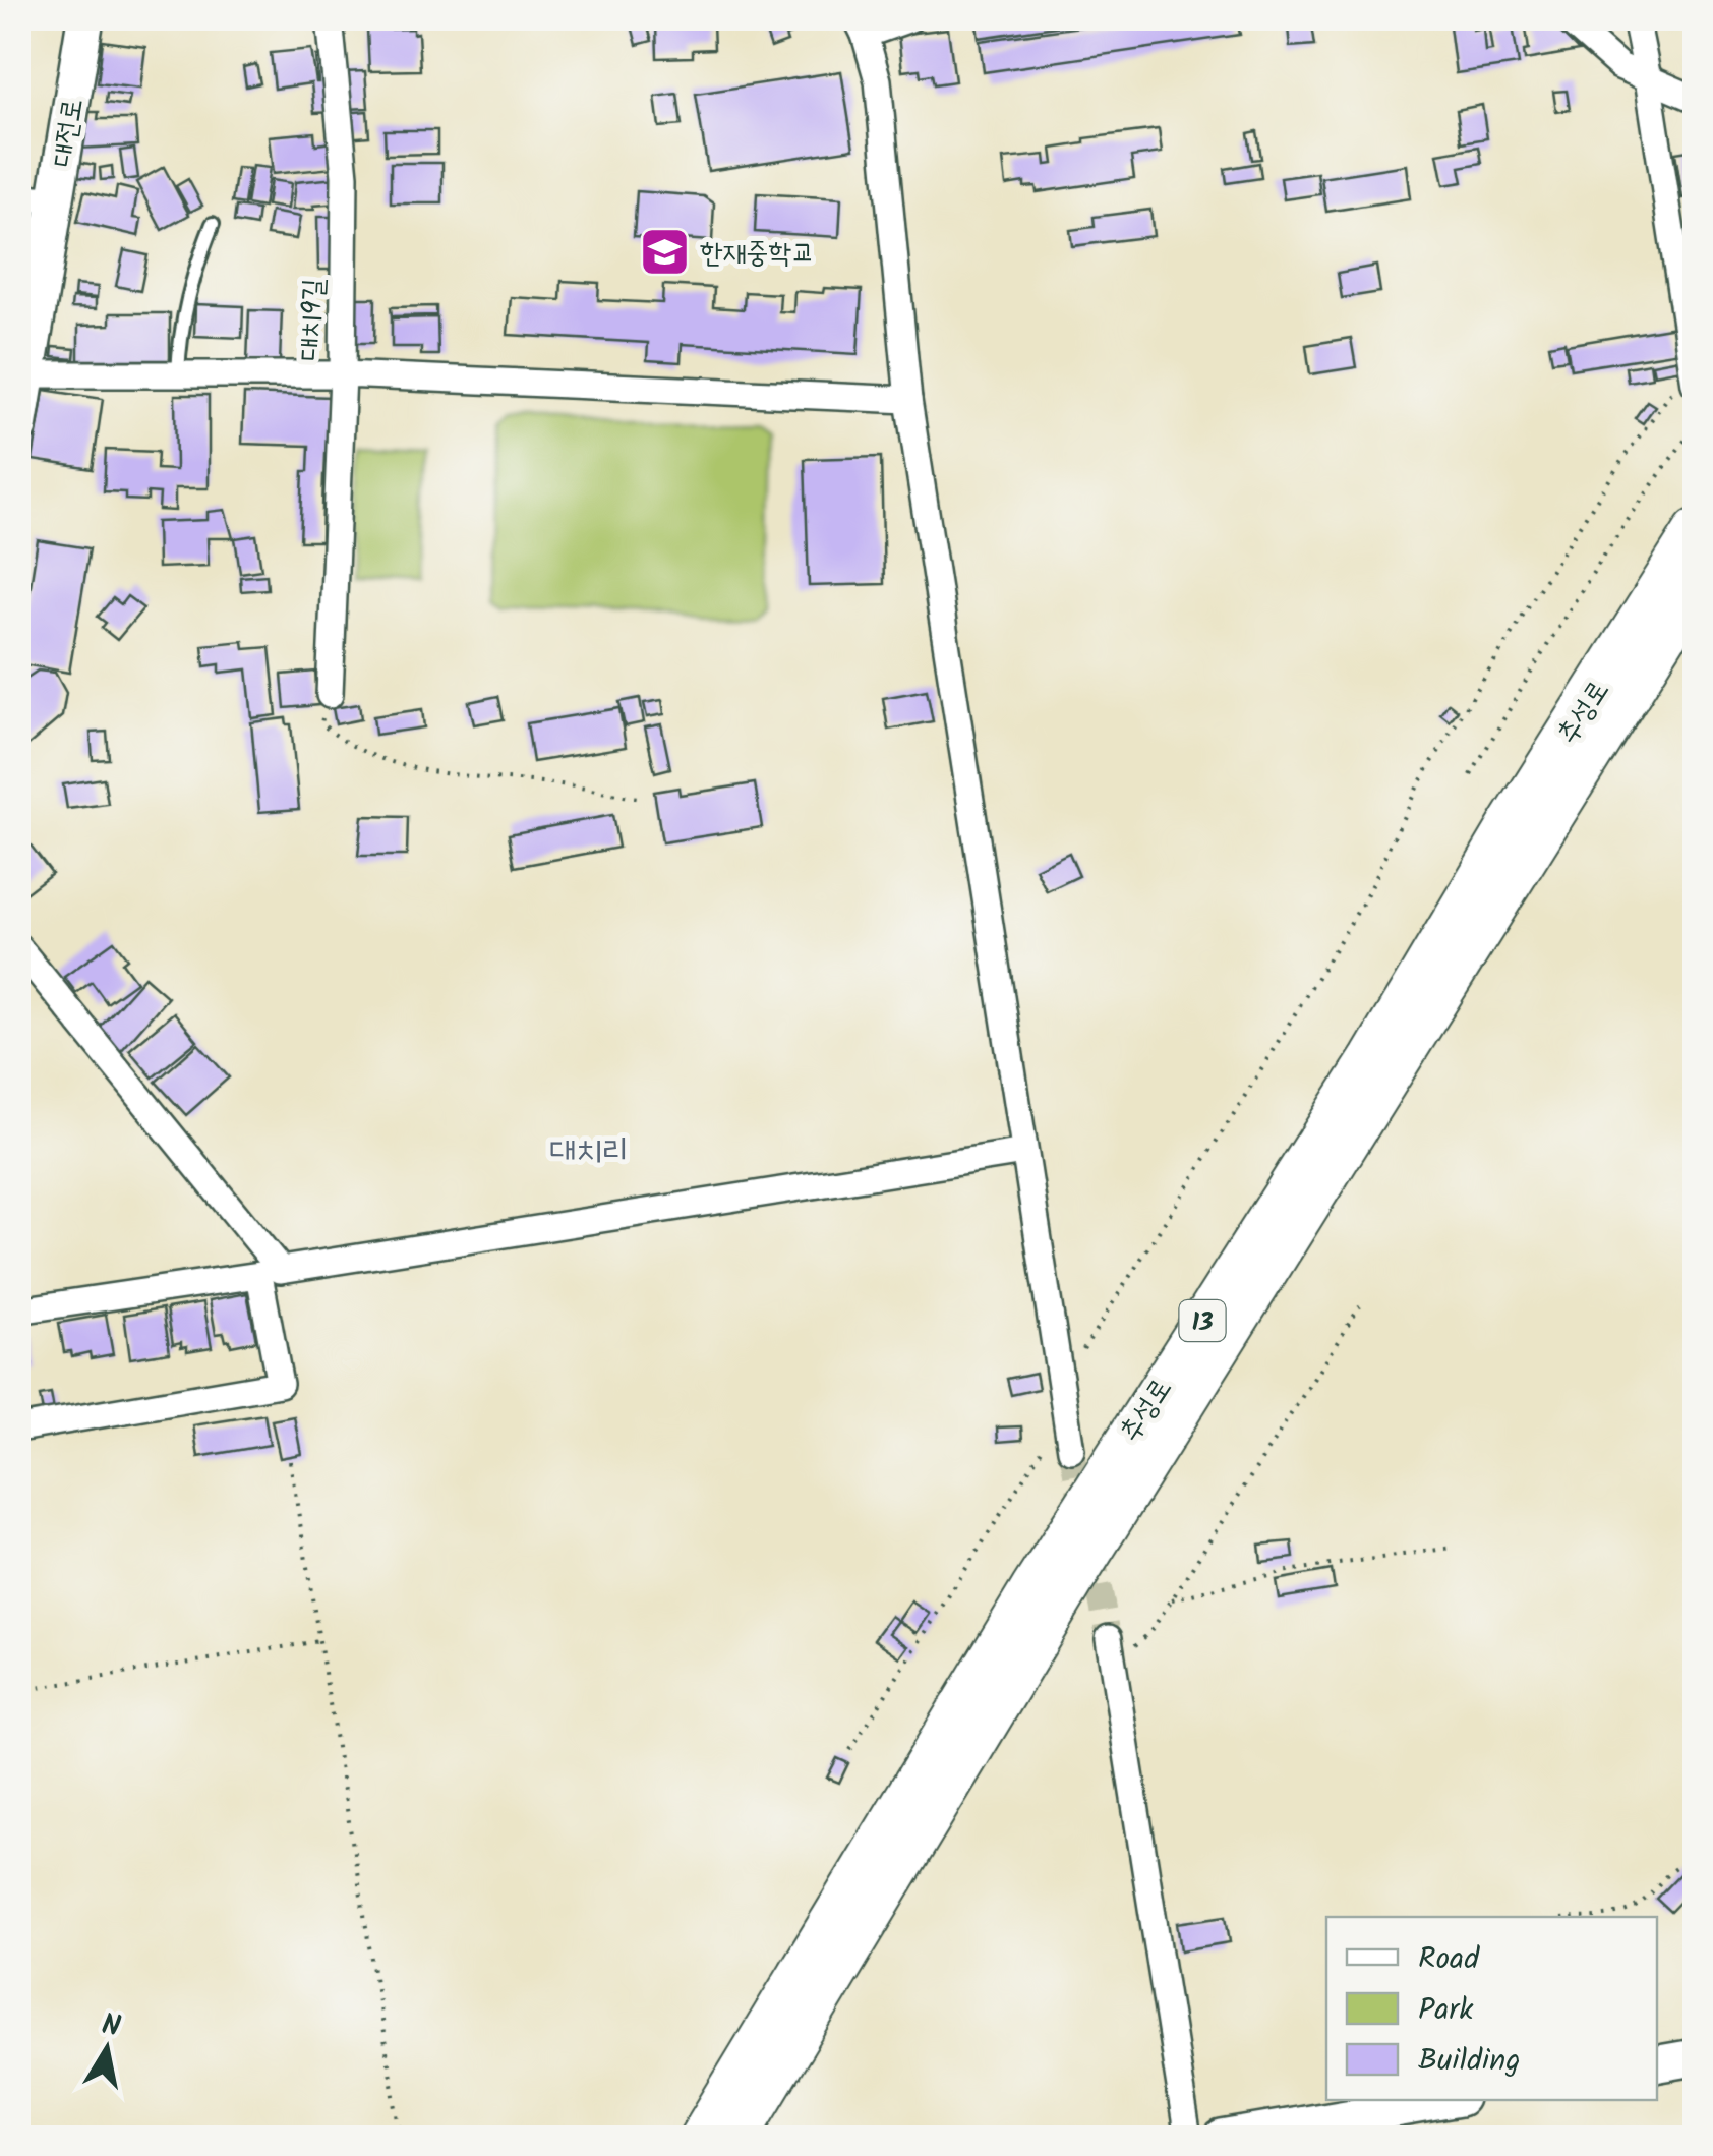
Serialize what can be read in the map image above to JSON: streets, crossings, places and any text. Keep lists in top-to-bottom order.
{
  "streets": {
    "main road": ["추성로", "13"],
    "street": ["대전로", "대치9길"]
  },
  "crossings": [
    ["대전로", "대치9길"]
  ],
  "districts": ["대치리"],
  "places": {
    "school or university": ["한재중학교"]
  },
  "legend": ["Road", "Park", "Building"],
  "north": "top"
}
